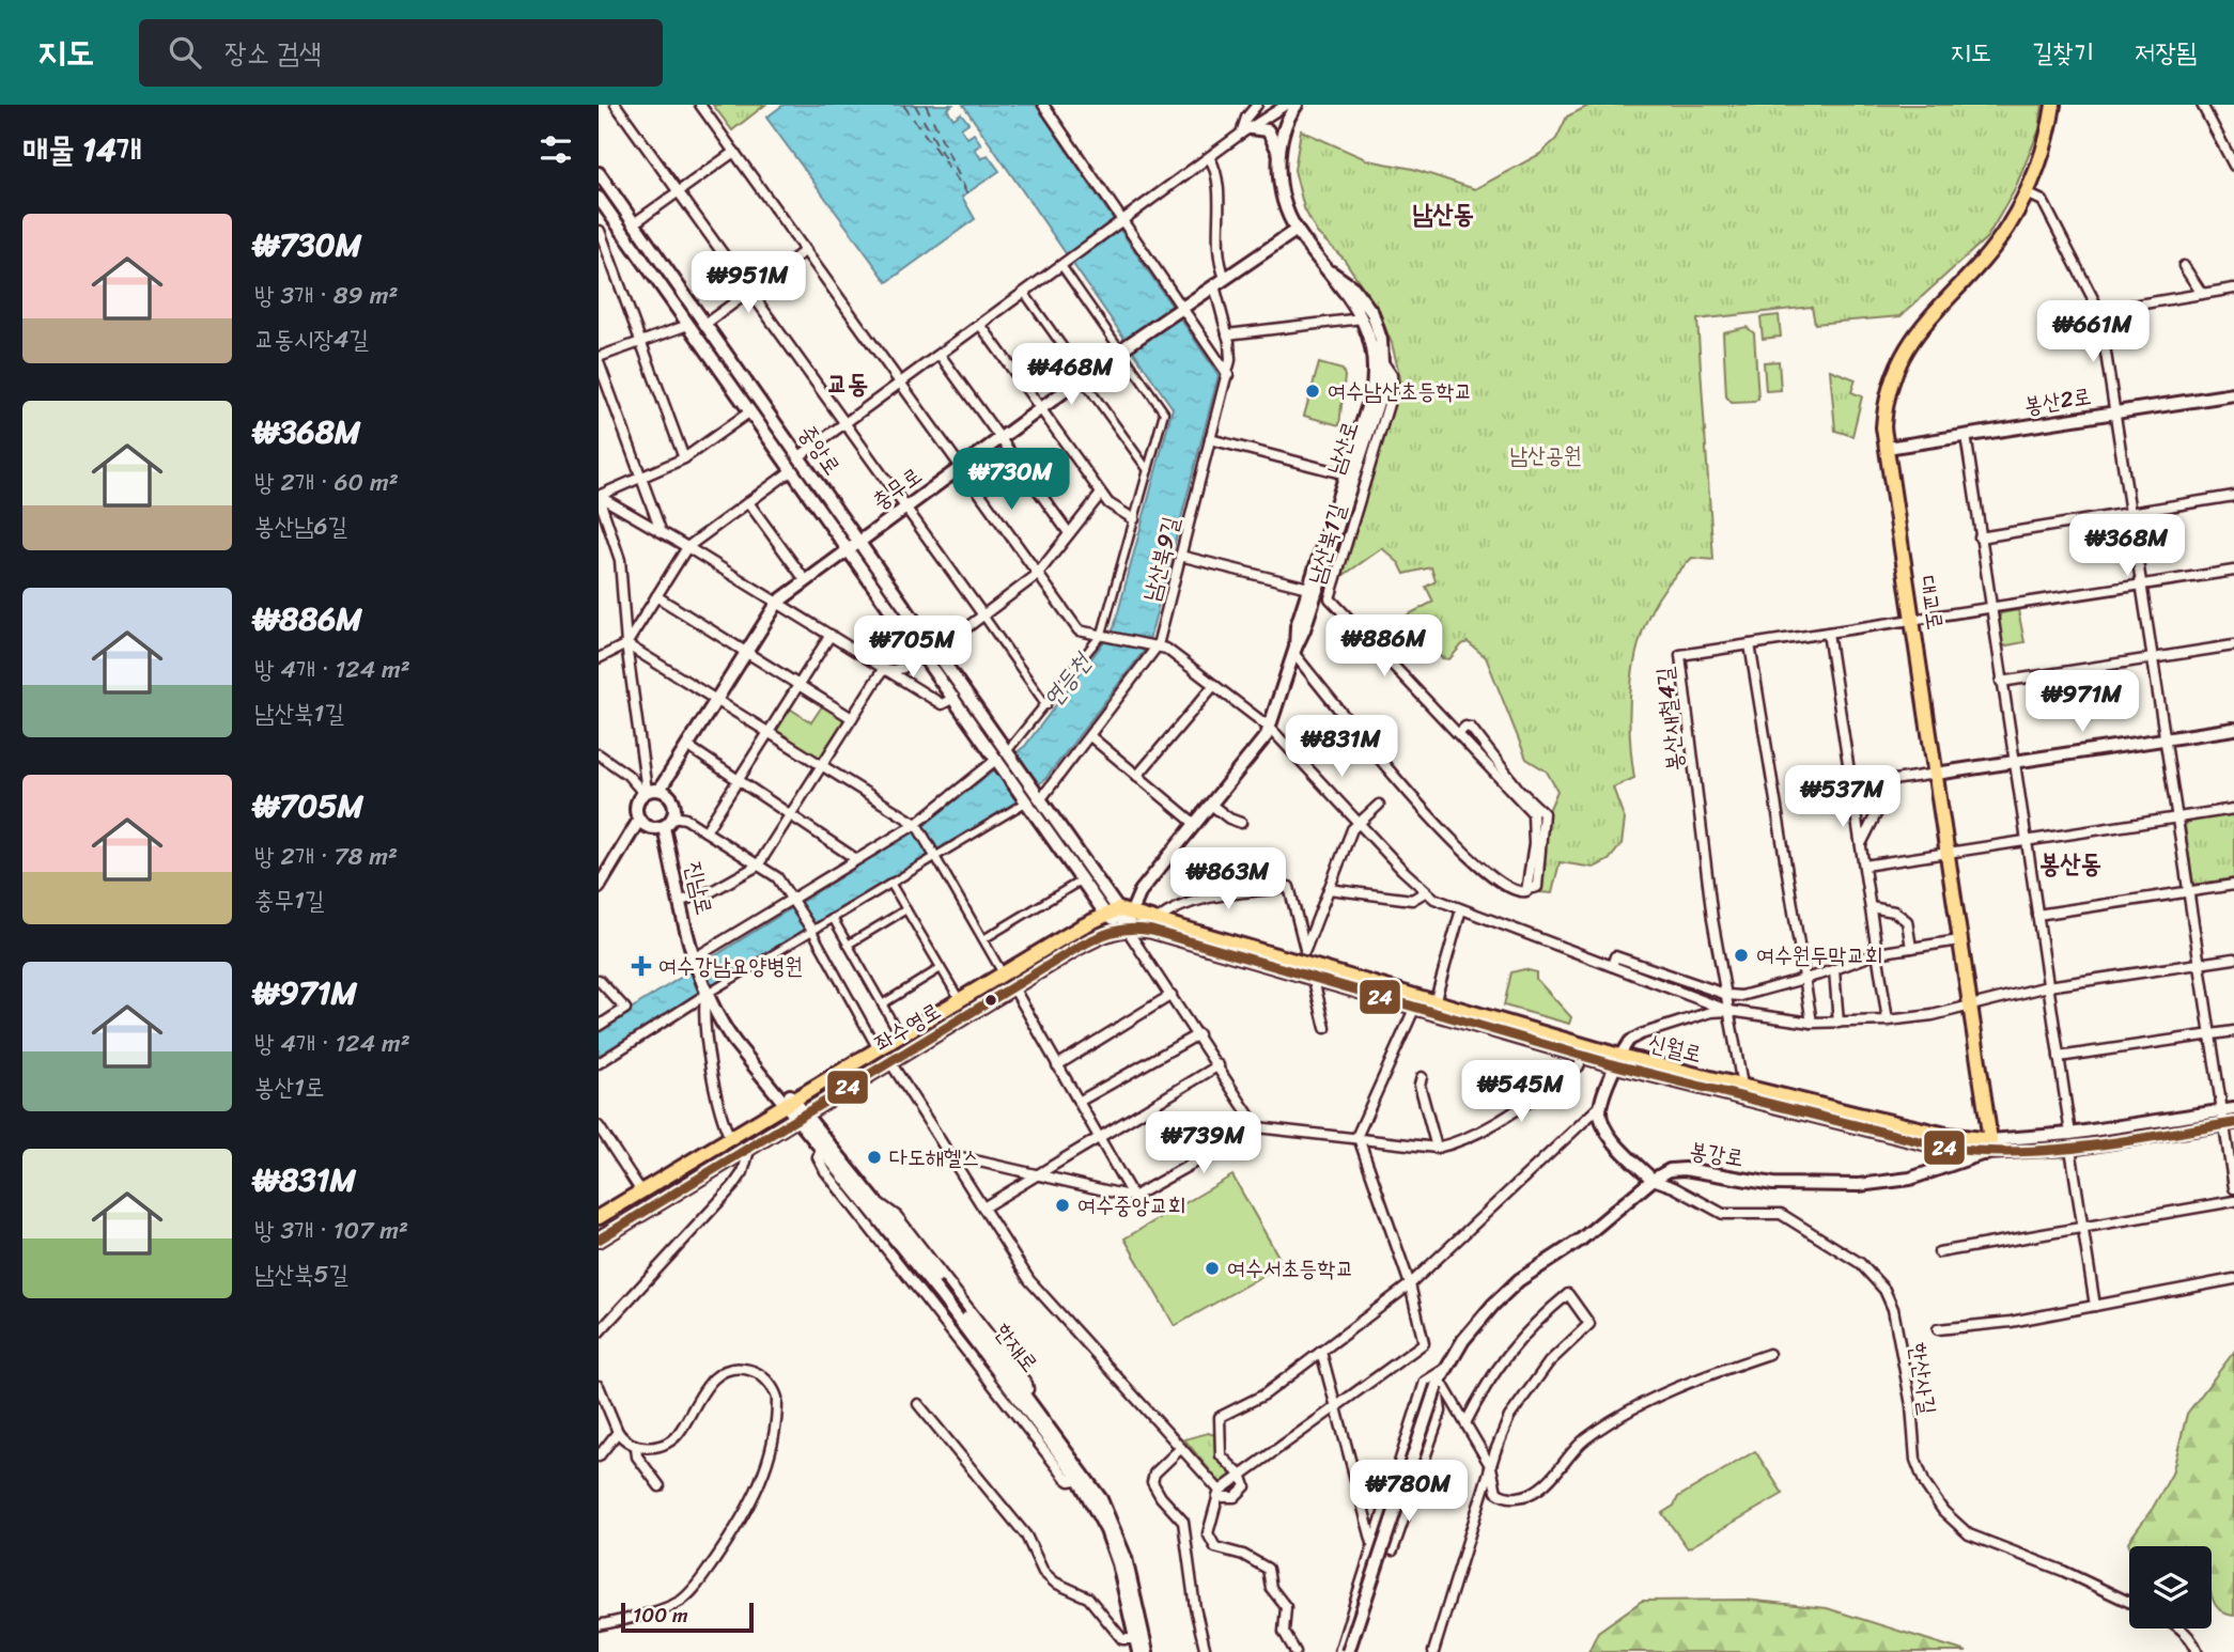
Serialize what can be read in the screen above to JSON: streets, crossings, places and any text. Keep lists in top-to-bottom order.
{
  "streets": {
    "main road": ["대교로", "좌수영로", "신월로"],
    "street": [
      "봉산2로",
      "남산로",
      "중앙로",
      "충무로",
      "남산북1길",
      "남산북9길",
      "봉산새철4길",
      "진남로",
      "봉강로",
      "한재로",
      "한산사길"
    ]
  },
  "crossings": [
    ["봉산2로", "대교로"],
    ["남산로", "남산북1길"],
    ["남산로", "좌수영로"],
    ["남산로", "신월로"],
    ["중앙로", "충무로"],
    ["중앙로", "남산북9길"],
    ["충무로", "진남로"],
    ["대교로", "봉산새철4길"],
    ["대교로", "신월로"],
    ["대교로", "봉강로"],
    ["봉산새철4길", "신월로"],
    ["좌수영로", "신월로"],
    ["좌수영로", "한재로"],
    ["신월로", "봉강로"],
    ["봉강로", "한산사길"]
  ],
  "districts": ["남산동", "교동", "봉산동"],
  "water": ["연등천"],
  "parks": ["남산공원"],
  "places": {
    "other": [
      "여수남산초등학교",
      "여수원두막교회",
      "다도해헬스",
      "여수중앙교회",
      "여수서초등학교"
    ],
    "health": ["여수강남요양병원"]
  },
  "lines": ["transit line 24"],
  "scale_bar": "100 m",
  "page": {
    "header": "지도",
    "search": "장소 검색",
    "nav": ["지도", "길찾기", "저장됨"],
    "heading": "매물 14개",
    "list": [
      {
        "name": "₩730M",
        "note": "방 3개 · 89 m² · 교동시장4길"
      },
      {
        "name": "₩368M",
        "note": "방 2개 · 60 m² · 봉산남6길"
      },
      {
        "name": "₩886M",
        "note": "방 4개 · 124 m² · 남산북1길"
      },
      {
        "name": "₩705M",
        "note": "방 2개 · 78 m² · 충무1길"
      },
      {
        "name": "₩971M",
        "note": "방 4개 · 124 m² · 봉산1로"
      },
      {
        "name": "₩831M",
        "note": "방 3개 · 107 m² · 남산북5길"
      }
    ],
    "price": [
      "₩951M",
      "₩661M",
      "₩468M",
      "₩730M",
      "₩368M",
      "₩886M",
      "₩705M",
      "₩971M",
      "₩831M",
      "₩537M",
      "₩863M",
      "₩545M",
      "₩739M",
      "₩780M"
    ],
    "scale": "100 m"
  }
}
